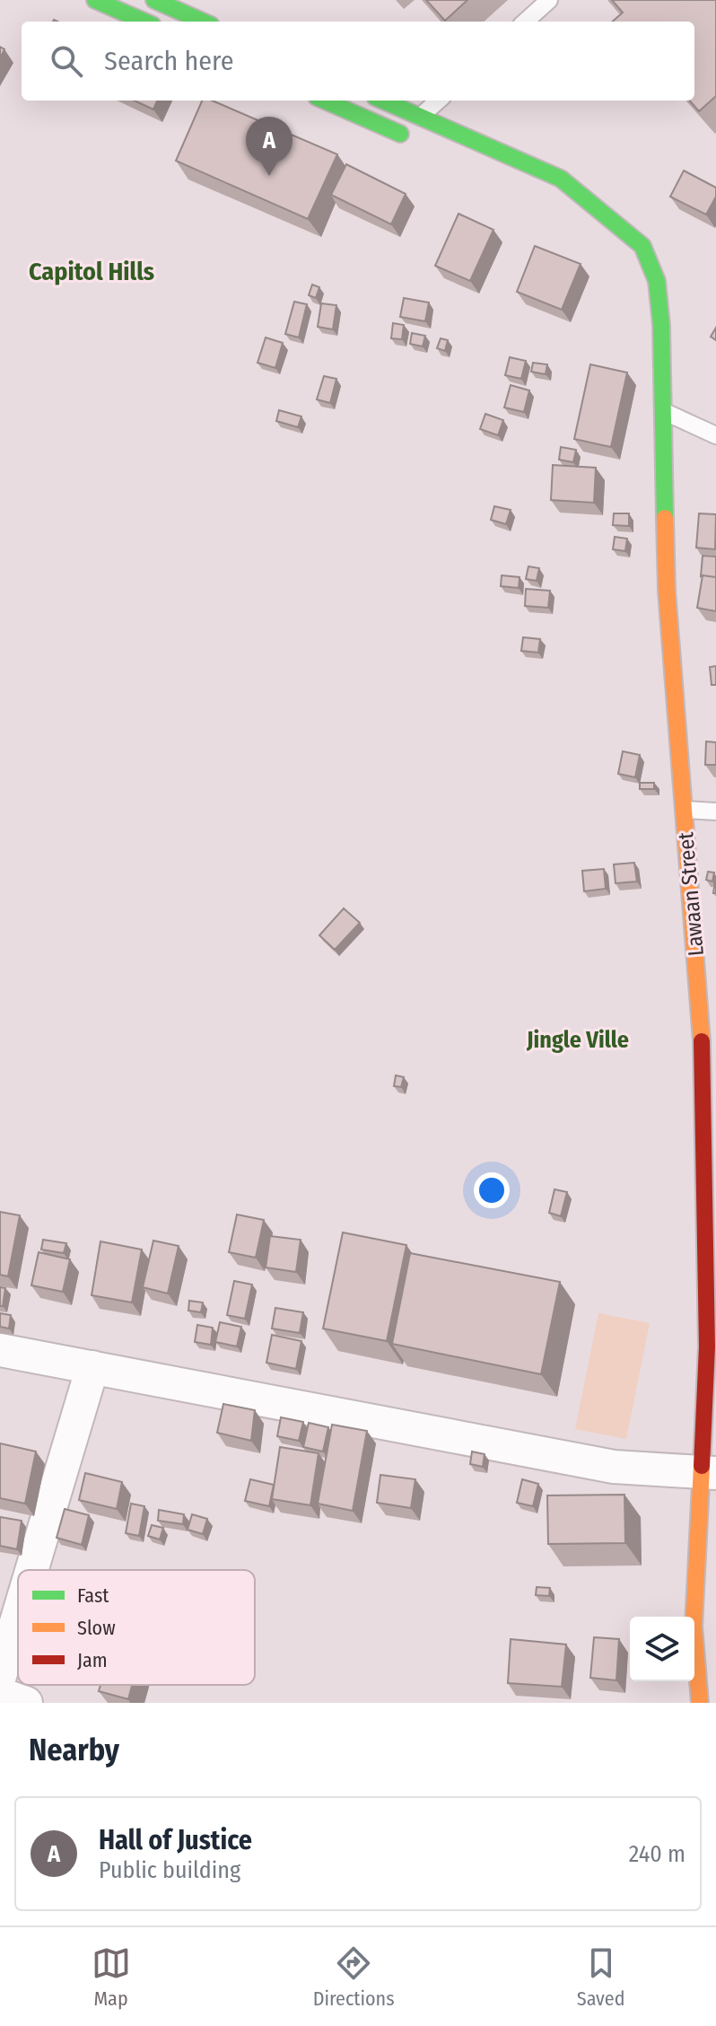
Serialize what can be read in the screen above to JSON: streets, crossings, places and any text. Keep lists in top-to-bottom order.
{
  "streets": {
    "street": ["Lawaan Street"]
  },
  "districts": ["Capitol Hills", "Jingle Ville"],
  "legend": ["Fast", "Slow", "Jam"],
  "page": {
    "search": "Search here",
    "pins": "A",
    "heading": "Nearby",
    "list": [
      {
        "mark": "A",
        "name": "Hall of Justice",
        "note": "Public building",
        "value": "240 m"
      }
    ],
    "nav": ["Map", "Directions", "Saved"]
  }
}
